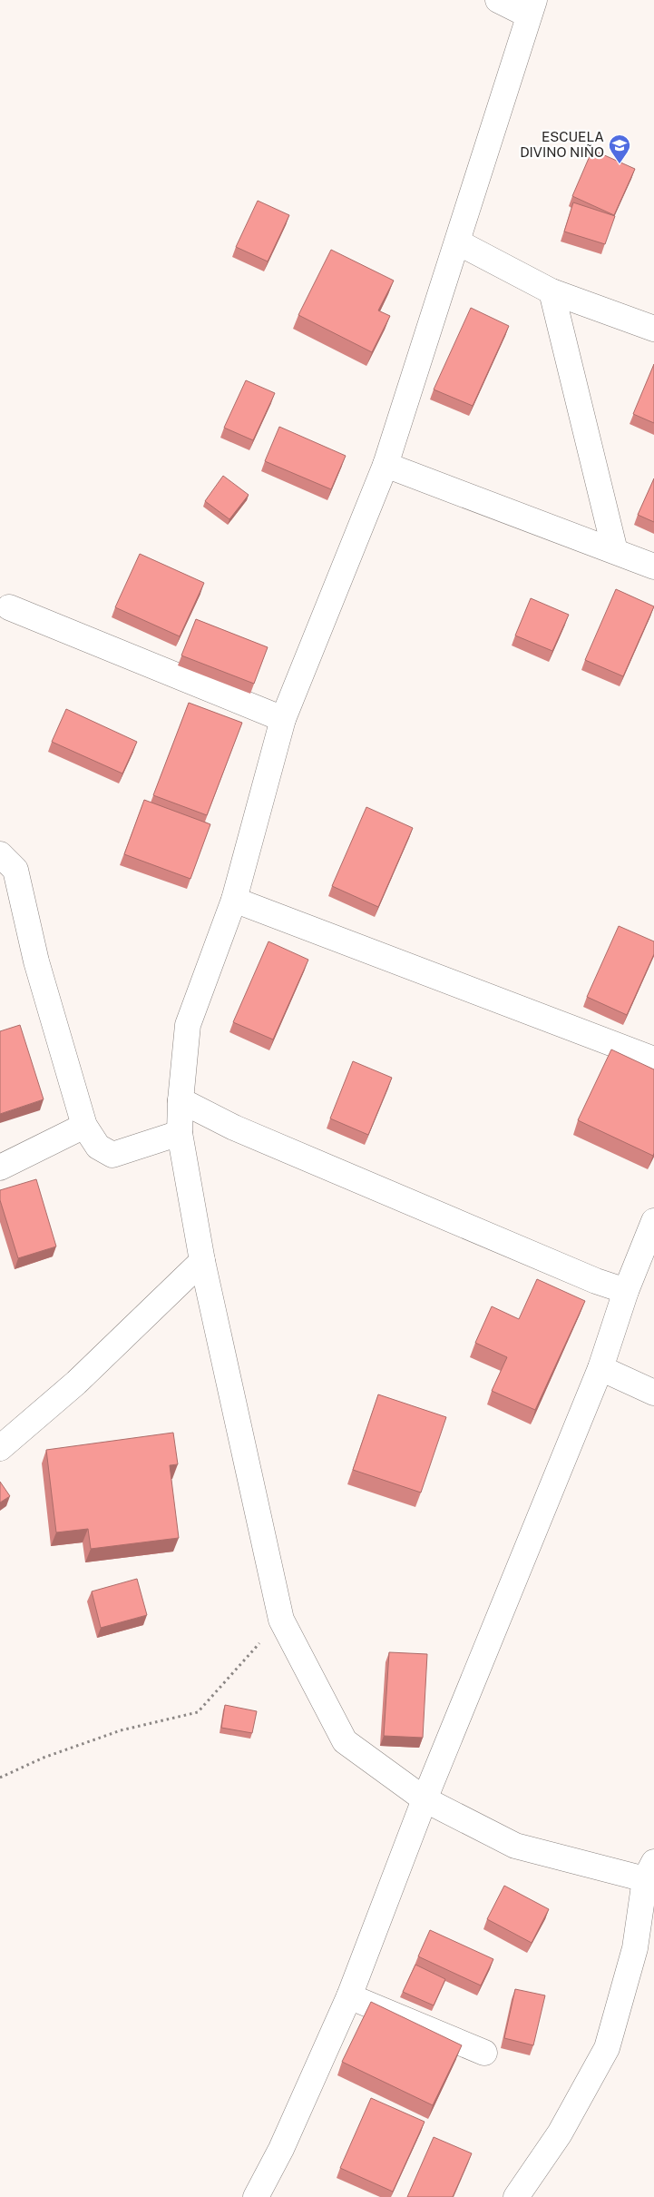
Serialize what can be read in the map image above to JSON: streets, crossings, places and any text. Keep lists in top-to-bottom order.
{
  "places": {
    "school or university": ["ESCUELA DIVINO NIÑO"]
  }
}
